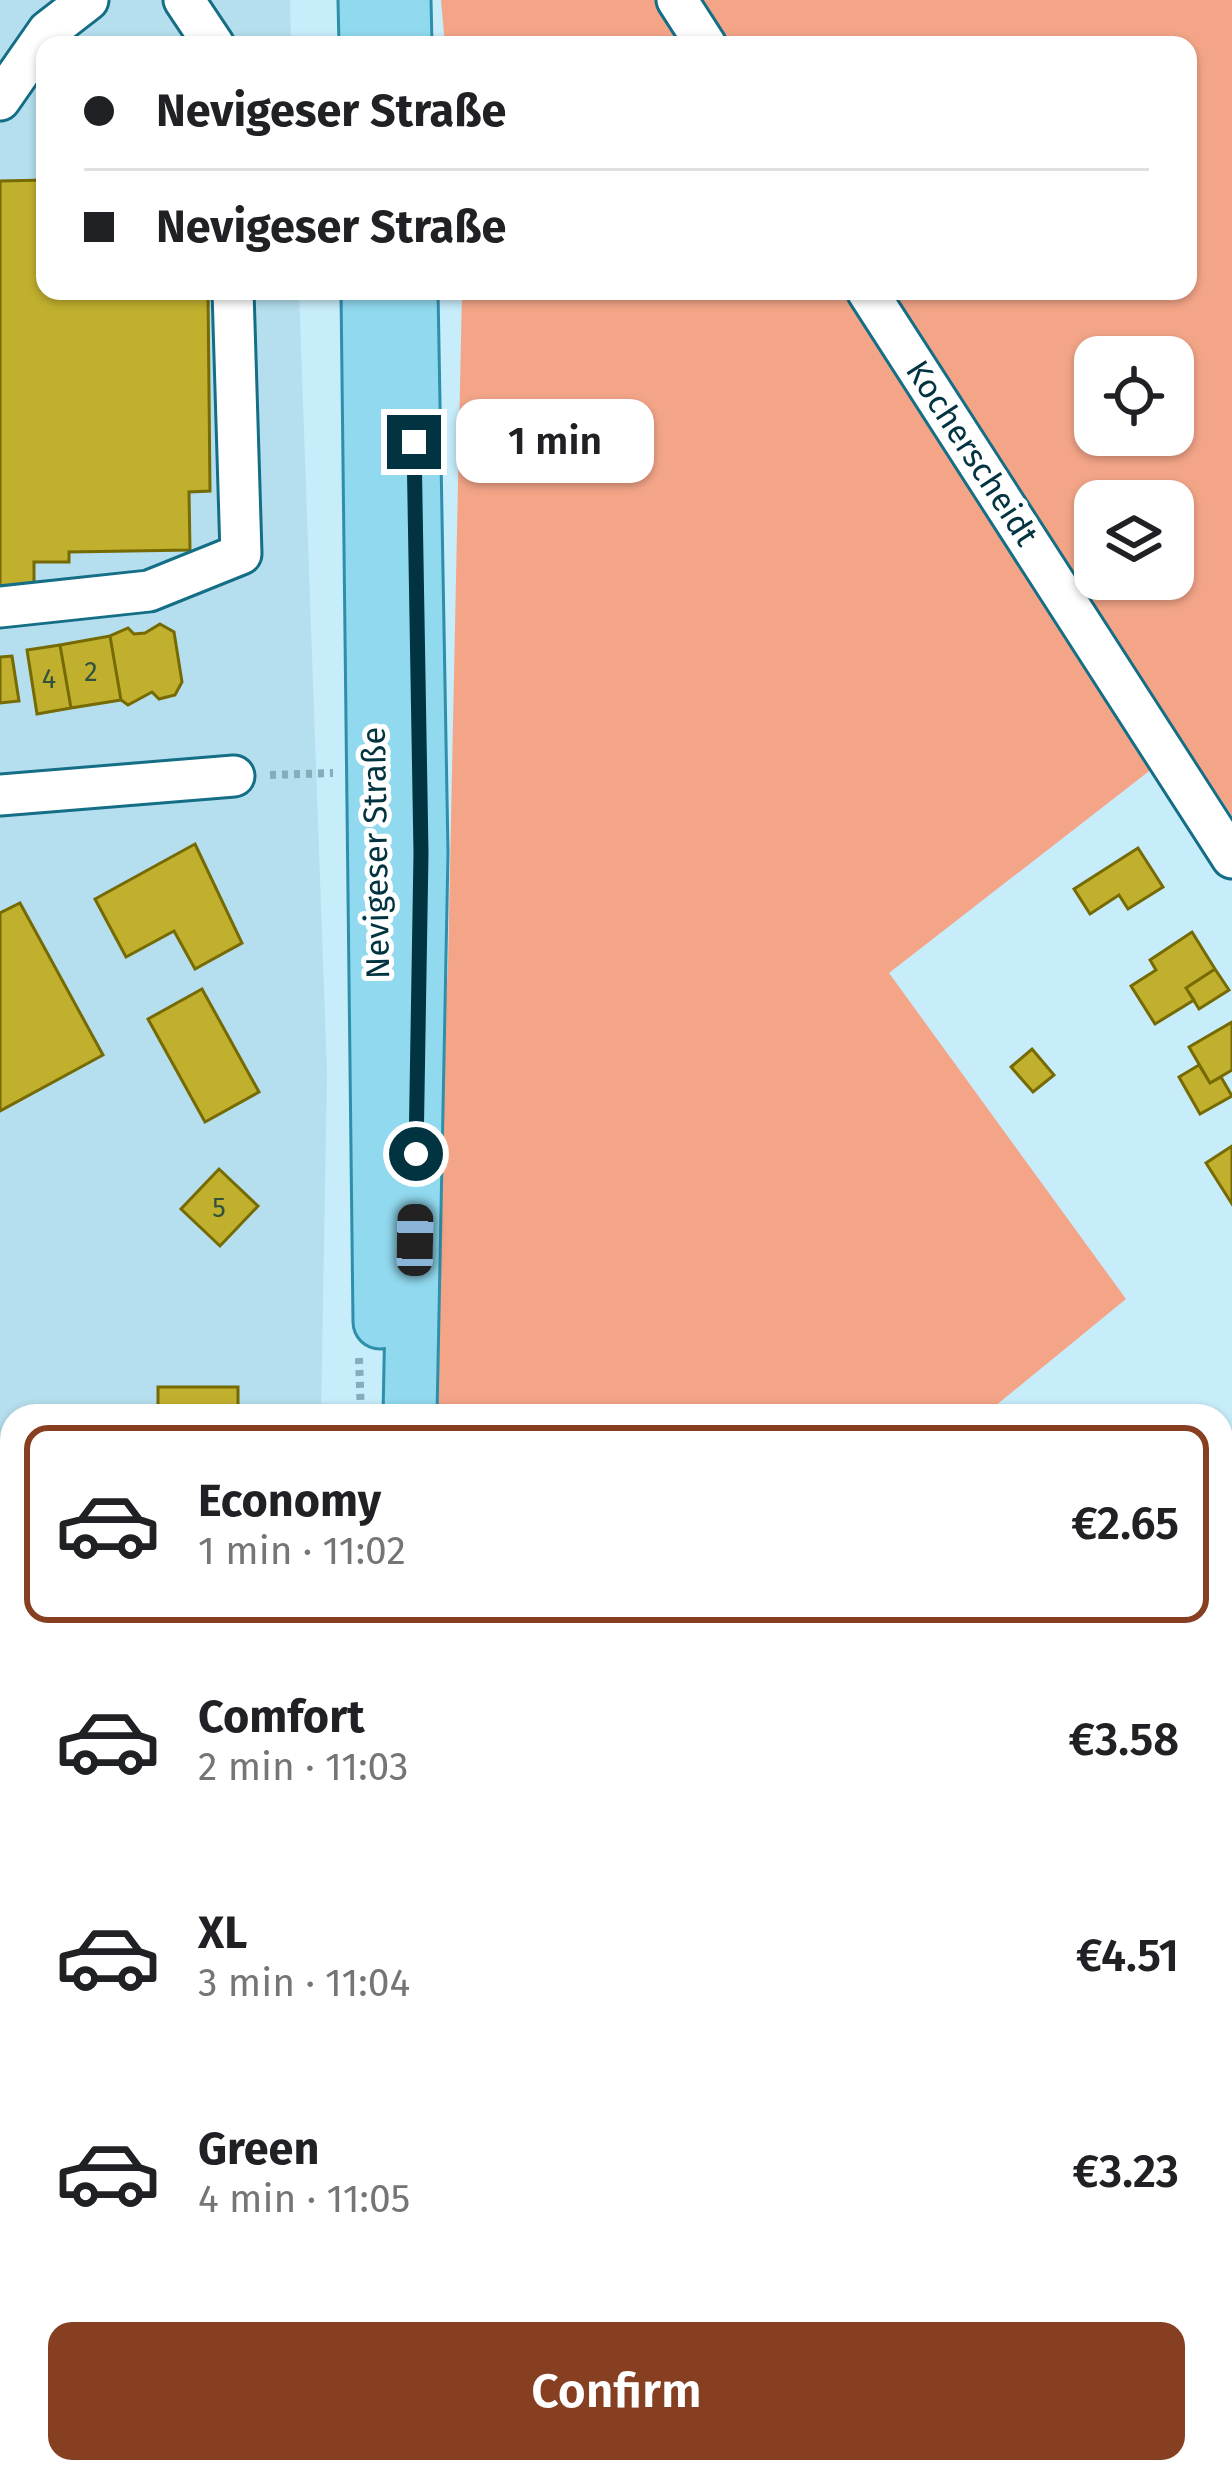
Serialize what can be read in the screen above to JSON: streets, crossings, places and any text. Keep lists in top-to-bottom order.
{
  "streets": {
    "main road": ["Nevigeser Straße"],
    "street": ["Kocherscheidt"]
  },
  "house_numbers": ["2", "4", "5"],
  "page": {
    "banner": ["Nevigeser Straße", "Nevigeser Straße"],
    "bubble": "1 min",
    "list": [
      {
        "name": "Economy",
        "note": "1 min · 11:02",
        "value": "€2.65"
      },
      {
        "name": "Comfort",
        "note": "2 min · 11:03",
        "value": "€3.58"
      },
      {
        "name": "XL",
        "note": "3 min · 11:04",
        "value": "€4.51"
      },
      {
        "name": "Green",
        "note": "4 min · 11:05",
        "value": "€3.23"
      }
    ],
    "buttons": "Confirm"
  }
}
